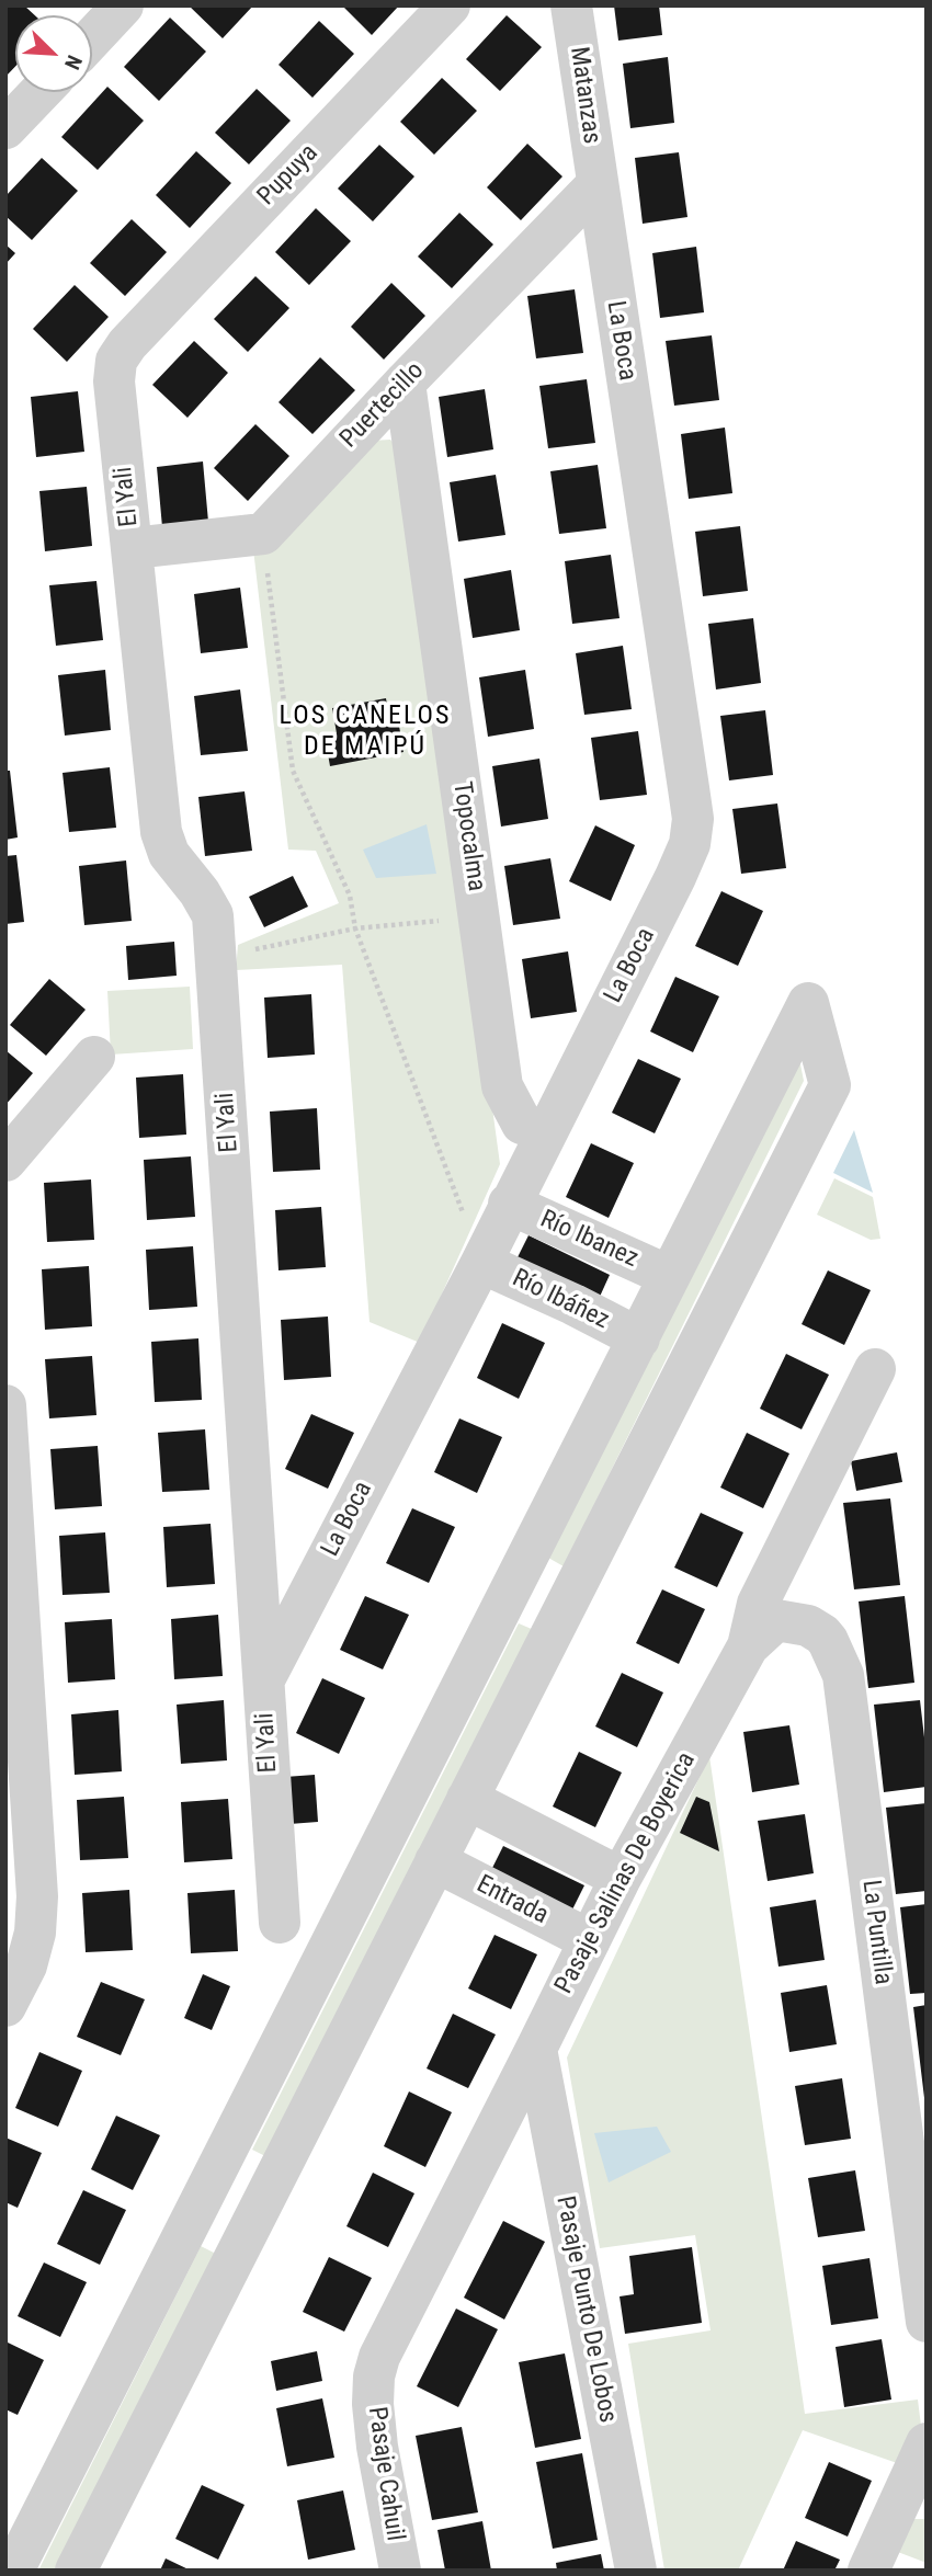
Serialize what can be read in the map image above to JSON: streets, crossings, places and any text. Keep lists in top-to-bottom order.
{
  "streets": {
    "street": [
      "Matanzas",
      "Pupuya",
      "La Boca",
      "Puertecillo",
      "El Yali",
      "Topocalma",
      "Río Ibanez",
      "Río Ibáñez",
      "Pasaje Salinas De Boyerica",
      "Entrada",
      "La Puntilla",
      "Pasaje Punto De Lobos",
      "Pasaje Cahuil"
    ]
  },
  "crossings": [
    ["Matanzas", "La Boca"],
    ["Matanzas", "Puertecillo"],
    ["Pupuya", "El Yali"],
    ["La Boca", "Puertecillo"],
    ["La Boca", "El Yali"],
    ["La Boca", "Topocalma"],
    ["La Boca", "Río Ibanez"],
    ["La Boca", "Río Ibáñez"],
    ["Puertecillo", "Topocalma"],
    ["Pasaje Salinas De Boyerica", "Entrada"],
    ["Pasaje Salinas De Boyerica", "La Puntilla"],
    ["Pasaje Salinas De Boyerica", "Pasaje Punto De Lobos"],
    ["Pasaje Salinas De Boyerica", "Pasaje Cahuil"]
  ],
  "districts": ["LOS CANELOS DE MAIPÚ"],
  "north": "bottom right"
}
